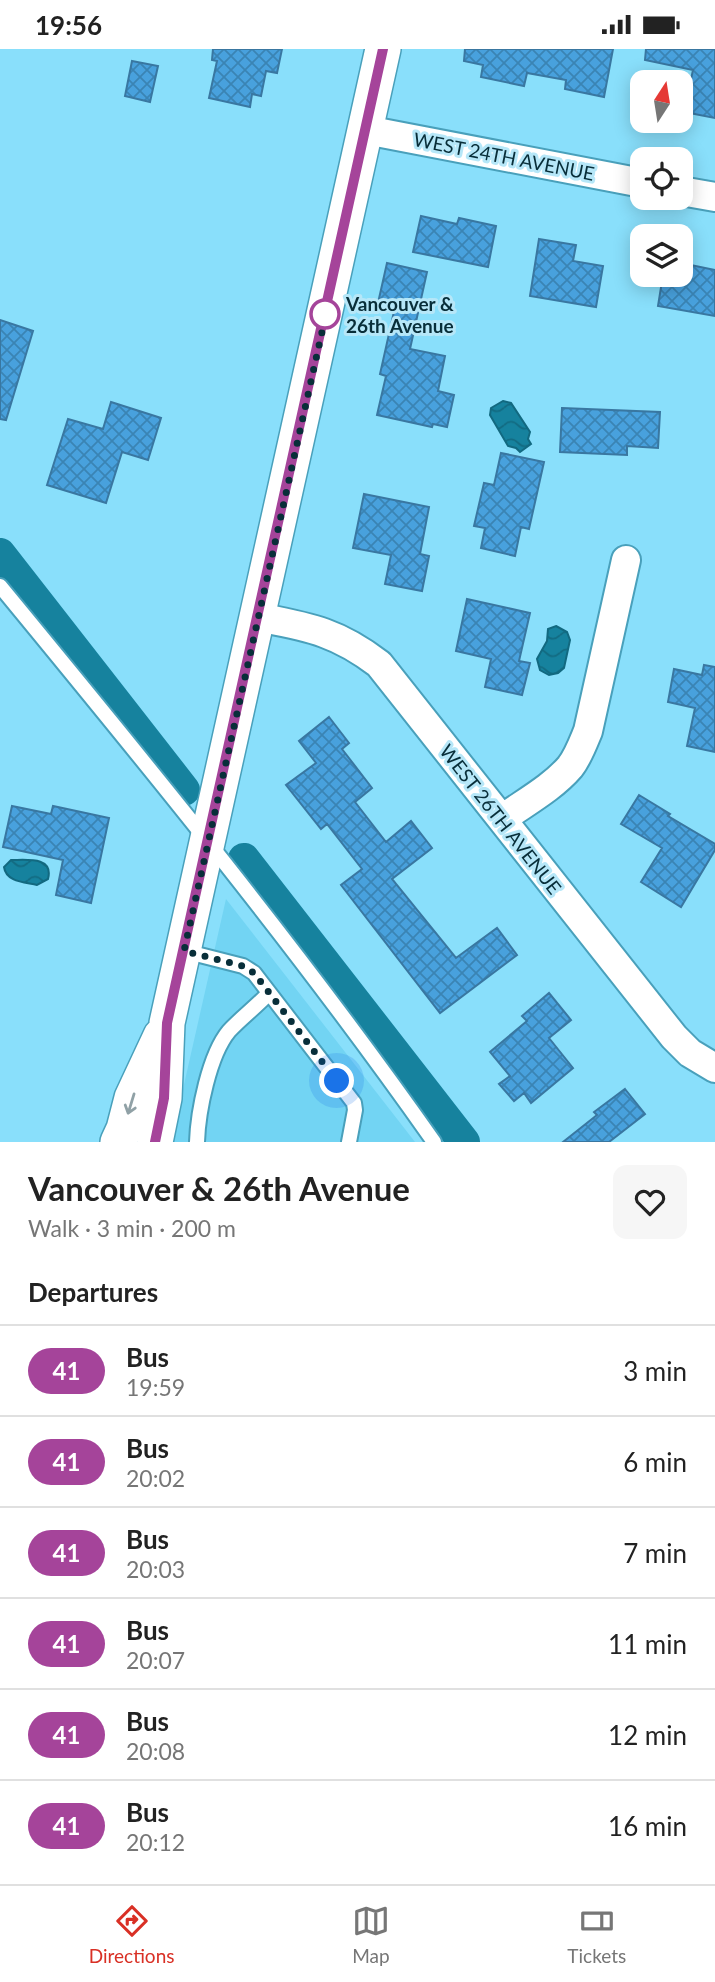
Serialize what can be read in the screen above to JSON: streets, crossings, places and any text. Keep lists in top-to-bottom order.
{
  "streets": {
    "street": ["WEST 24TH AVENUE", "WEST 26TH AVENUE"]
  },
  "places": ["Vancouver & 26th Avenue"],
  "lines": ["bus line 41"],
  "north": "top",
  "page": {
    "status": "19:56",
    "heading": [
      ["Vancouver & 26th Avenue", "Walk · 3 min · 200 m"],
      "Departures"
    ],
    "list": [
      {
        "mark": "41",
        "name": "Bus",
        "note": "19:59",
        "value": "3 min"
      },
      {
        "mark": "41",
        "name": "Bus",
        "note": "20:02",
        "value": "6 min"
      },
      {
        "mark": "41",
        "name": "Bus",
        "note": "20:03",
        "value": "7 min"
      },
      {
        "mark": "41",
        "name": "Bus",
        "note": "20:07",
        "value": "11 min"
      },
      {
        "mark": "41",
        "name": "Bus",
        "note": "20:08",
        "value": "12 min"
      },
      {
        "mark": "41",
        "name": "Bus",
        "note": "20:12",
        "value": "16 min"
      }
    ],
    "tabs": ["Directions", "Map", "Tickets"]
  }
}
